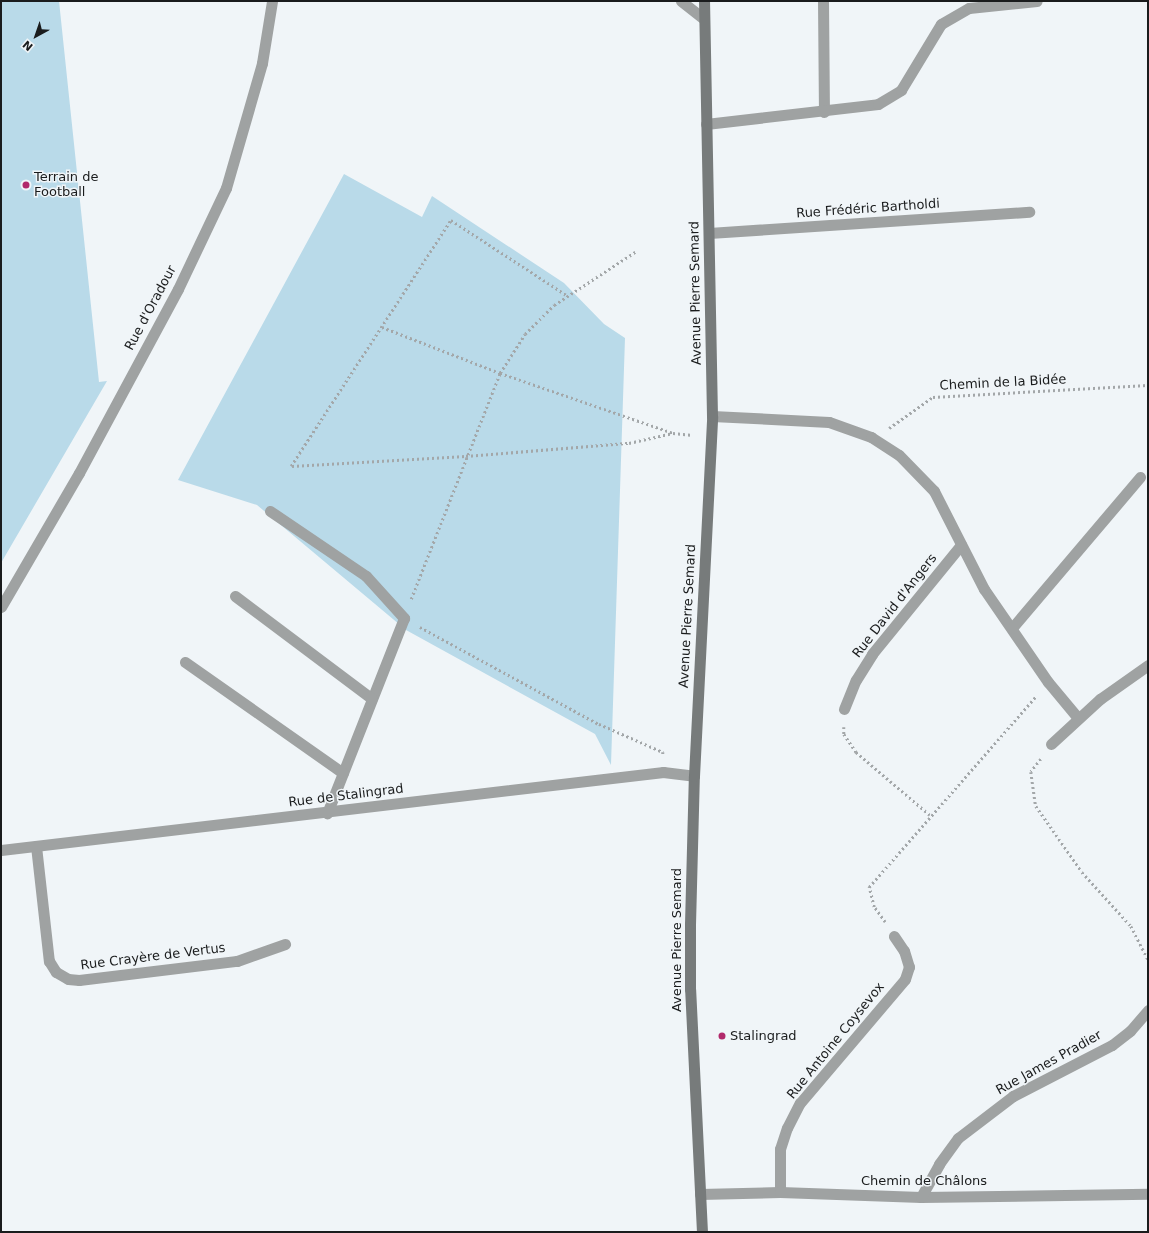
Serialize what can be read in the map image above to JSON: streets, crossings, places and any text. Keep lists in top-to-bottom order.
{
  "streets": {
    "main road": ["Avenue Pierre Semard"],
    "street": [
      "Rue Frédéric Bartholdi",
      "Rue d'Oradour",
      "Rue David d'Angers",
      "Rue de Stalingrad",
      "Rue Crayère de Vertus",
      "Rue Antoine Coysevox",
      "Rue James Pradier",
      "Chemin de Châlons"
    ],
    "path": ["Chemin de la Bidée"]
  },
  "crossings": [
    ["Rue Frédéric Bartholdi", "Avenue Pierre Semard"],
    ["Avenue Pierre Semard", "Rue de Stalingrad"],
    ["Avenue Pierre Semard", "Chemin de Châlons"],
    ["Rue de Stalingrad", "Rue Crayère de Vertus"],
    ["Rue Antoine Coysevox", "Chemin de Châlons"],
    ["Rue James Pradier", "Chemin de Châlons"]
  ],
  "places": ["Terrain de Football", "Stalingrad"],
  "north": "bottom left"
}
